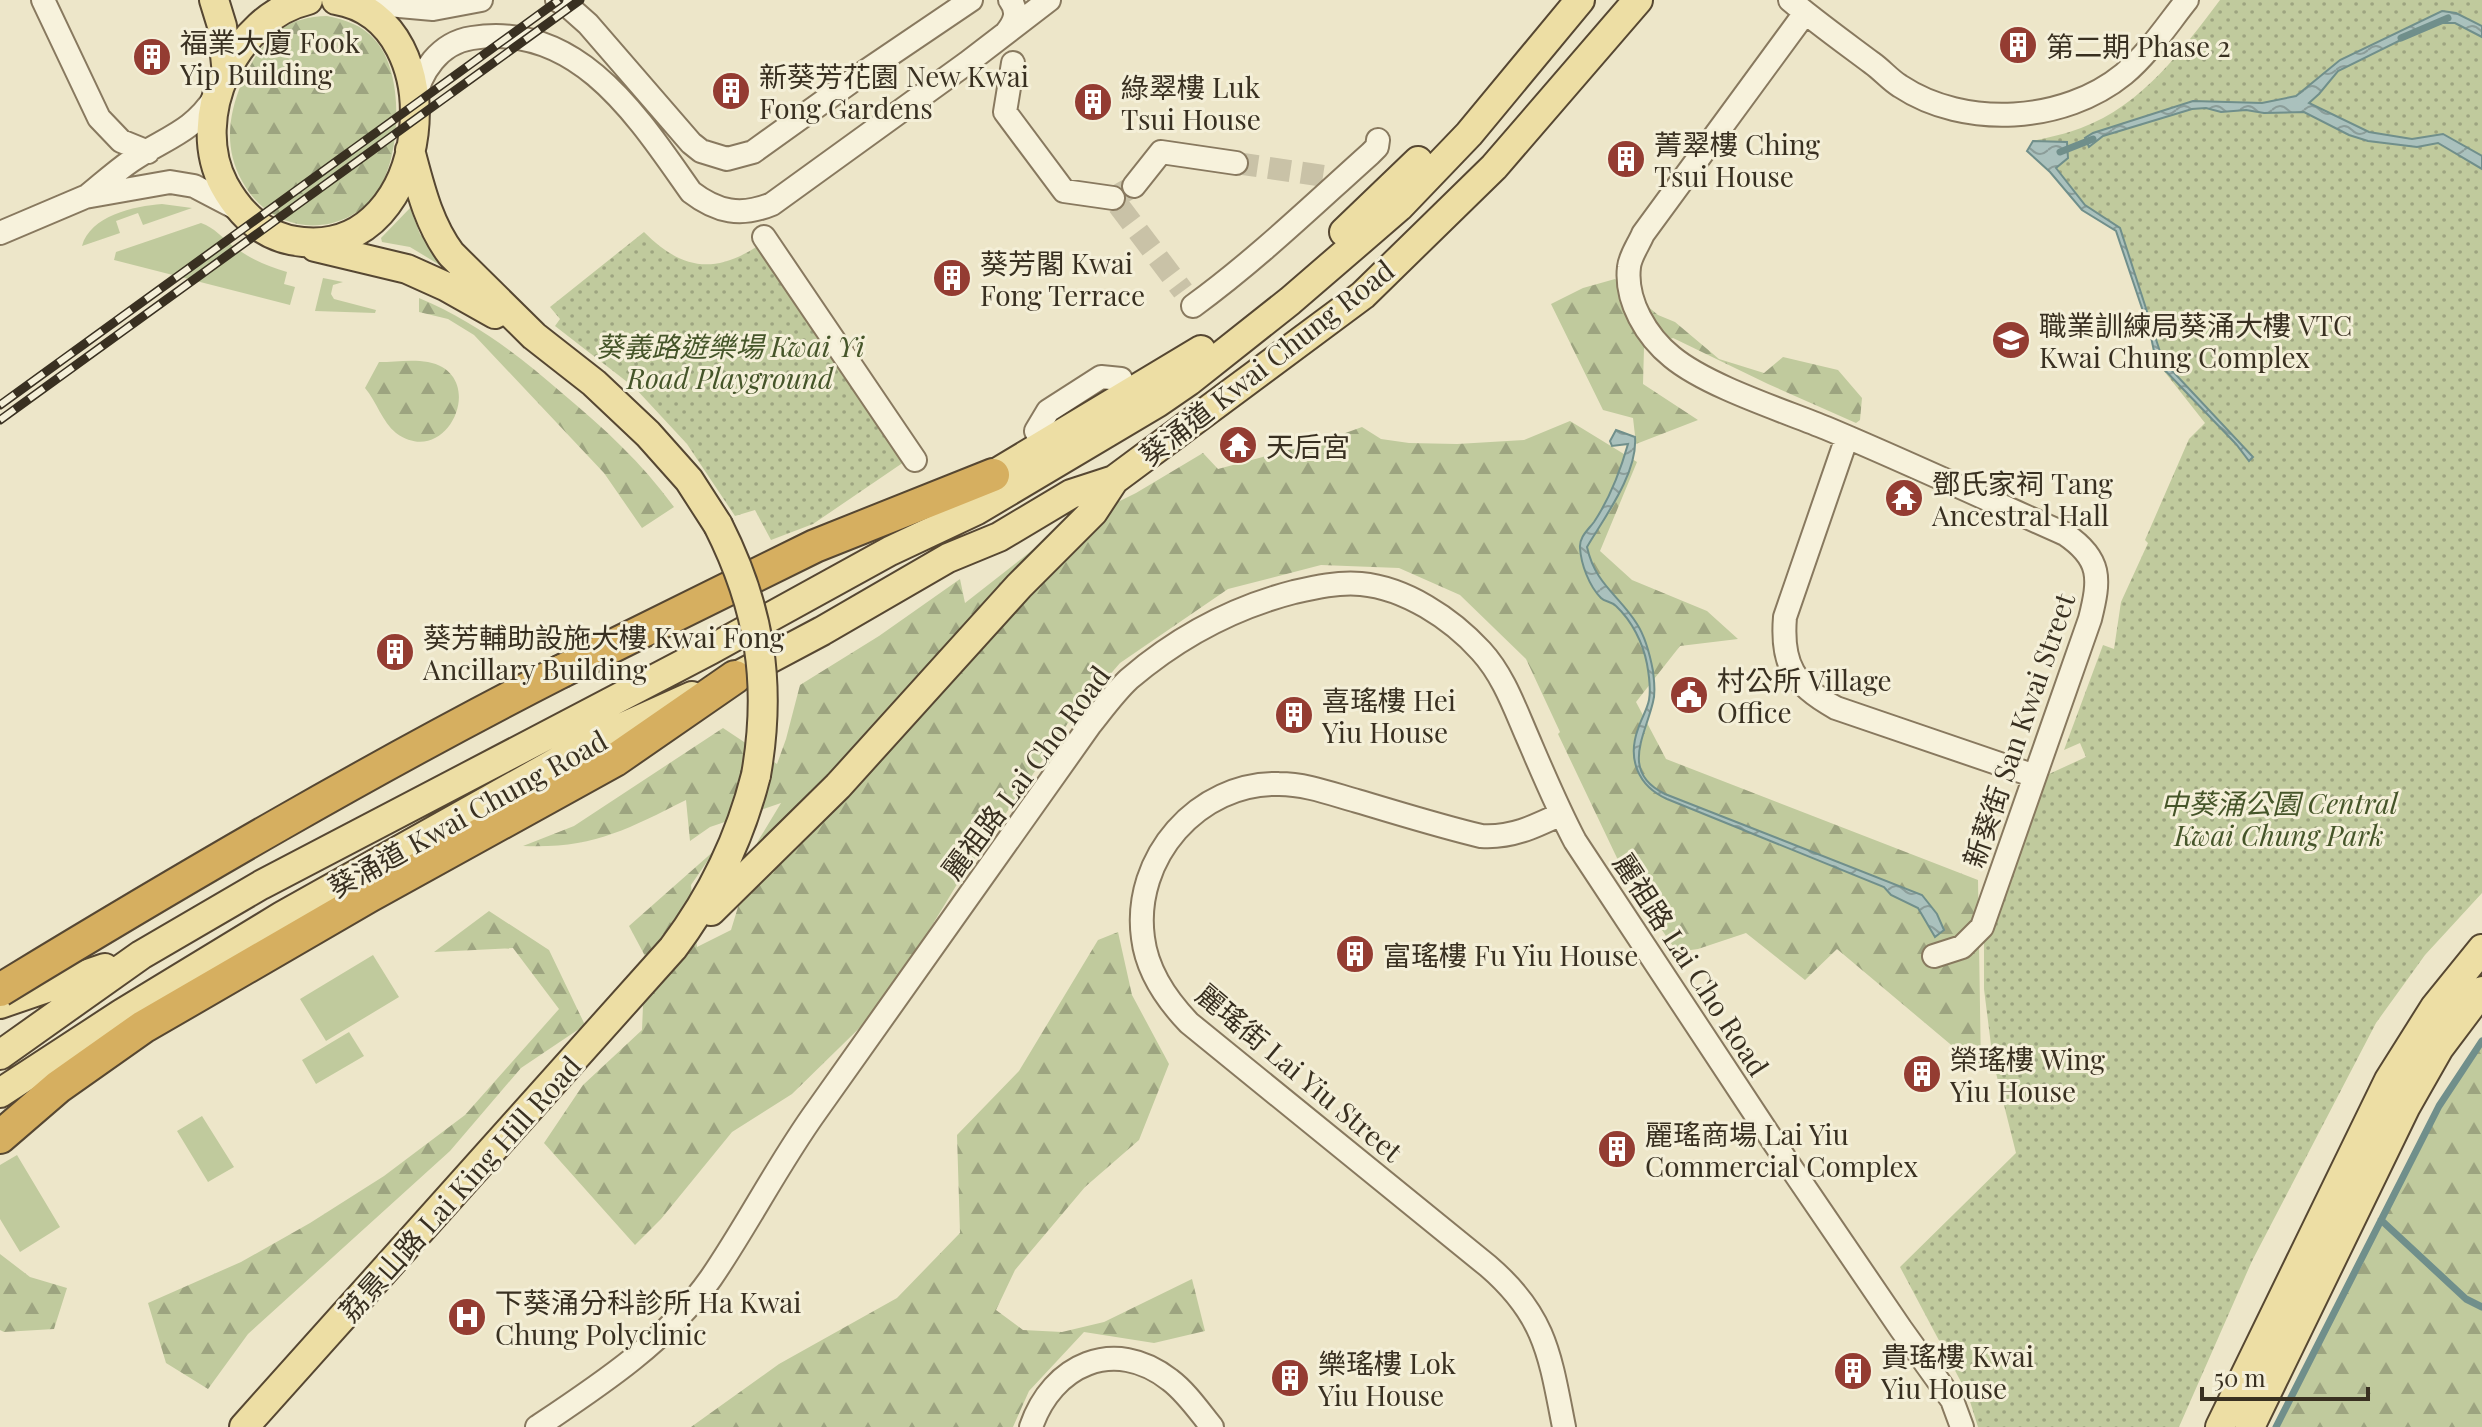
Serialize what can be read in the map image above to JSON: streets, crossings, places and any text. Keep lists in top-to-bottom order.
{
  "streets": {
    "main road": ["葵涌道 Kwai Chung Road", "荔景山路 Lai King Hill Road"],
    "street": ["新葵街 San Kwai Street", "麗祖路 Lai Cho Road", "麗瑤街 Lai Yiu Street"]
  },
  "crossings": [
    ["麗祖路 Lai Cho Road", "麗瑤街 Lai Yiu Street"]
  ],
  "parks": ["葵義路遊樂場 Kwai Yi Road Playground", "中葵涌公園 Central Kwai Chung Park"],
  "places": {
    "building": [
      "第二期 Phase 2",
      "福業大廈 Fook Yip Building",
      "新葵芳花園 New Kwai Fong Gardens",
      "綠翠樓 Luk Tsui House",
      "菁翠樓 Ching Tsui House",
      "葵芳閣 Kwai Fong Terrace",
      "葵芳輔助設施大樓 Kwai Fong Ancillary Building",
      "喜瑤樓 Hei Yiu House",
      "富瑤樓 Fu Yiu House",
      "榮瑤樓 Wing Yiu House",
      "麗瑤商場 Lai Yiu Commercial Complex",
      "貴瑤樓 Kwai Yiu House",
      "樂瑤樓 Lok Yiu House"
    ],
    "school or university": ["職業訓練局葵涌大樓 VTC Kwai Chung Complex"],
    "temple": ["天后宮", "鄧氏家祠 Tang Ancestral Hall"],
    "public building": ["村公所 Village Office"],
    "hospital": ["下葵涌分科診所 Ha Kwai Chung Polyclinic"]
  },
  "scale_bar": "50 m"
}
